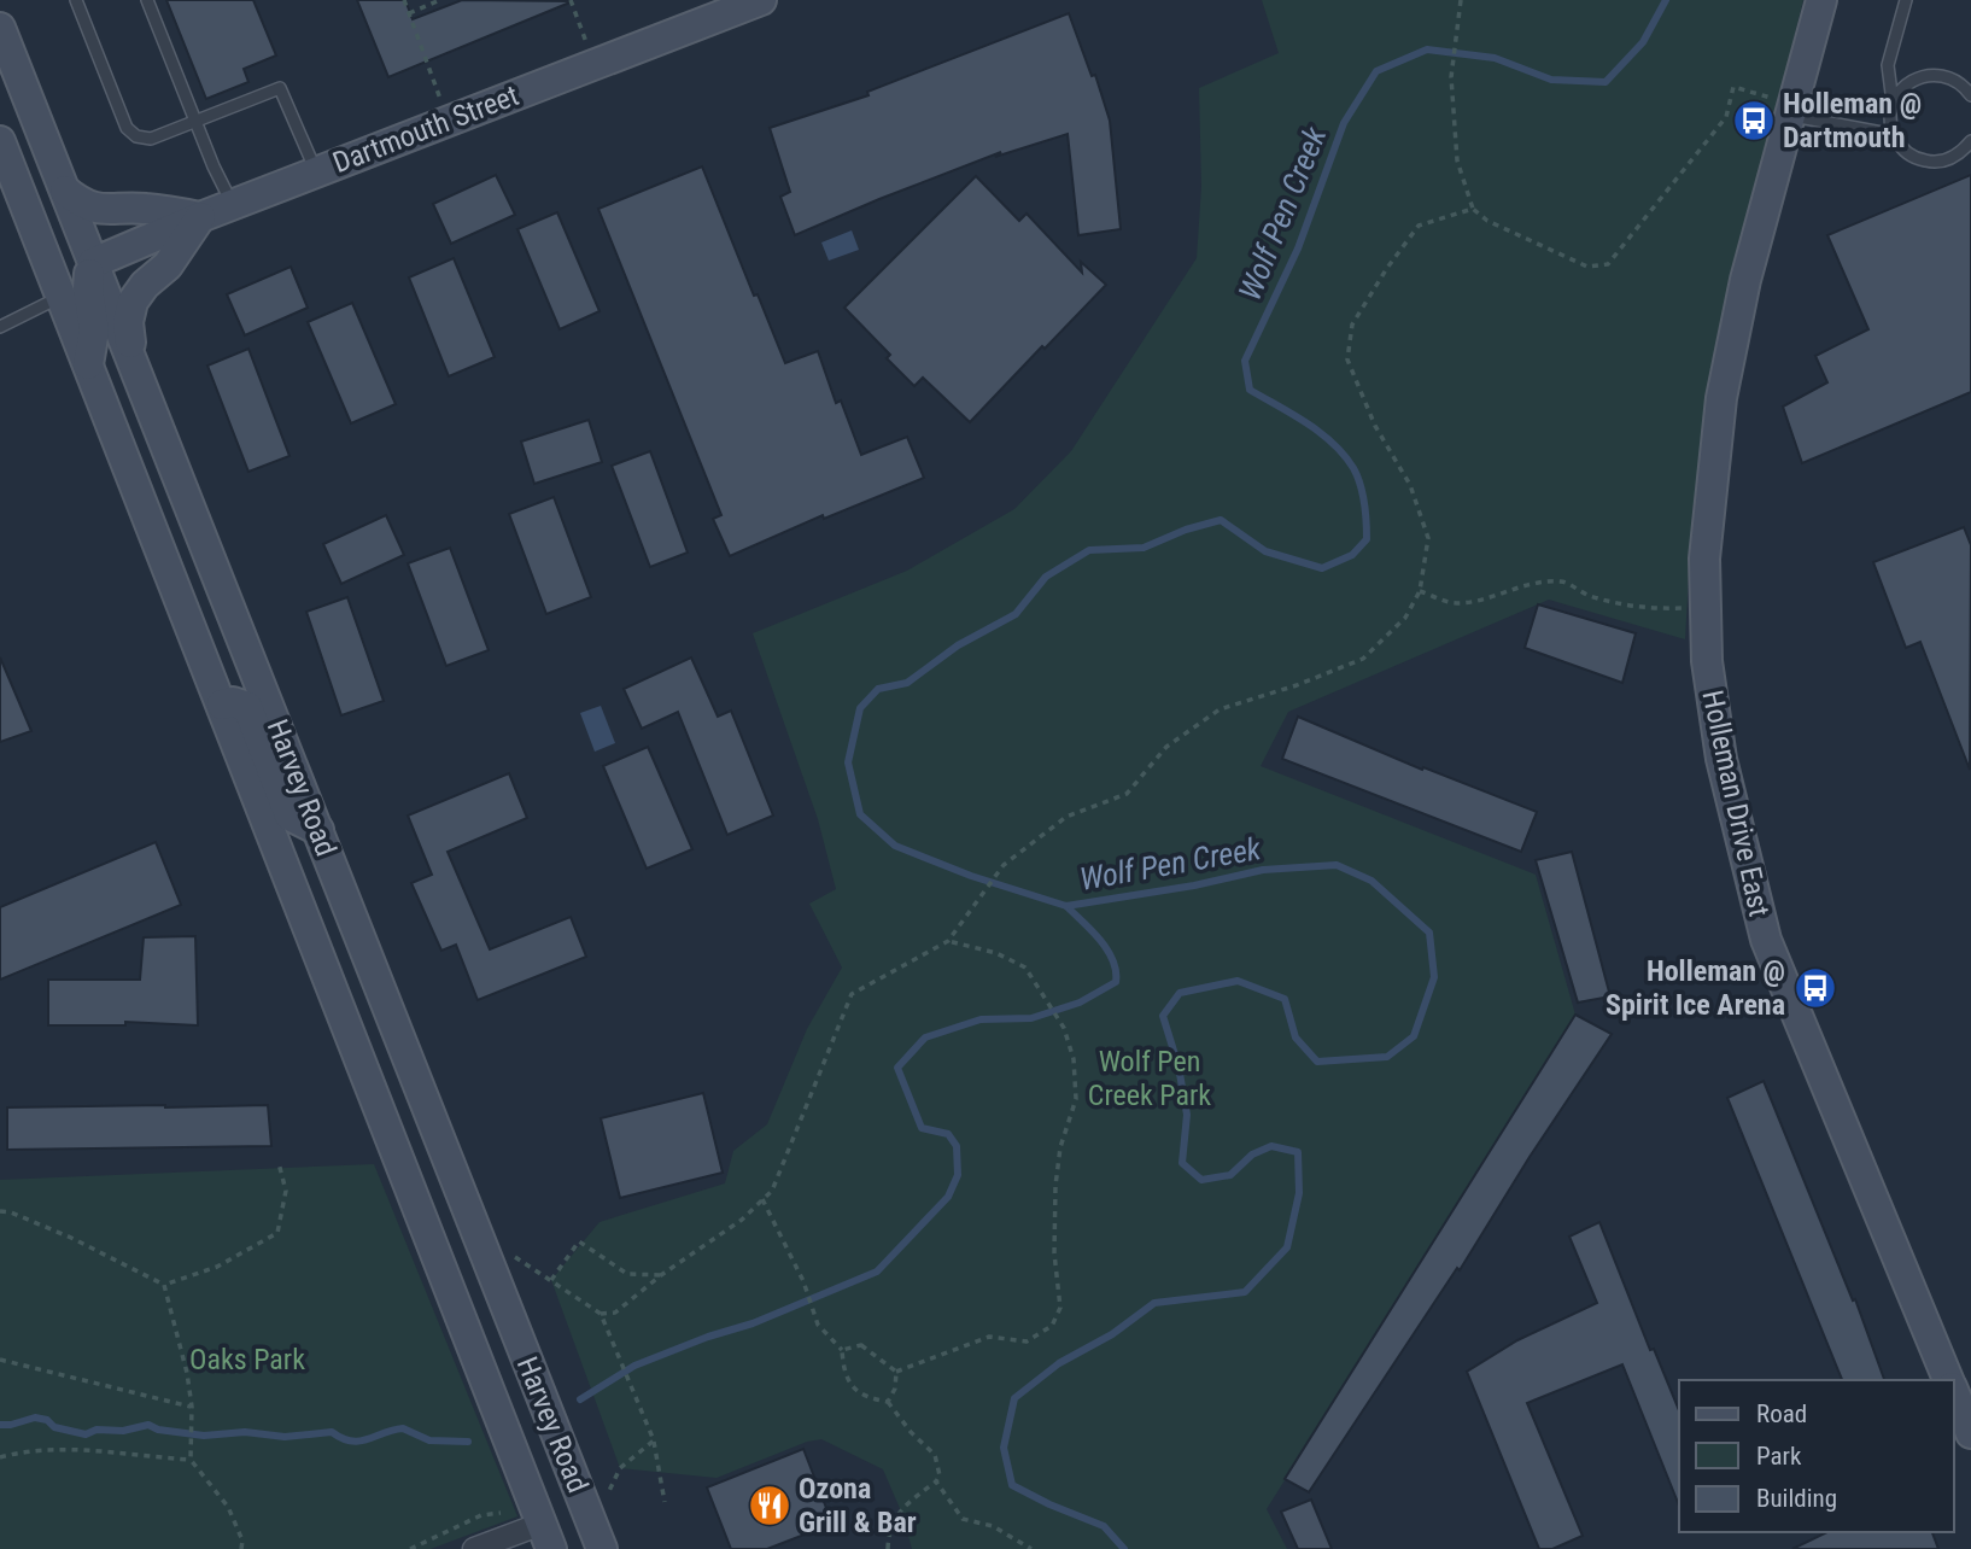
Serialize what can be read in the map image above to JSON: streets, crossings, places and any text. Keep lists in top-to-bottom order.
{
  "streets": {
    "main road": ["Dartmouth Street", "Harvey Road", "Holleman Drive East"]
  },
  "crossings": [
    ["Dartmouth Street", "Harvey Road"]
  ],
  "water": ["Wolf Pen Creek"],
  "parks": ["Wolf Pen Creek Park", "Oaks Park"],
  "places": {
    "bus stop": ["Holleman @ Dartmouth", "Holleman @ Spirit Ice Arena"],
    "restaurant": ["Ozona Grill & Bar"]
  },
  "legend": ["Road", "Park", "Building"]
}
